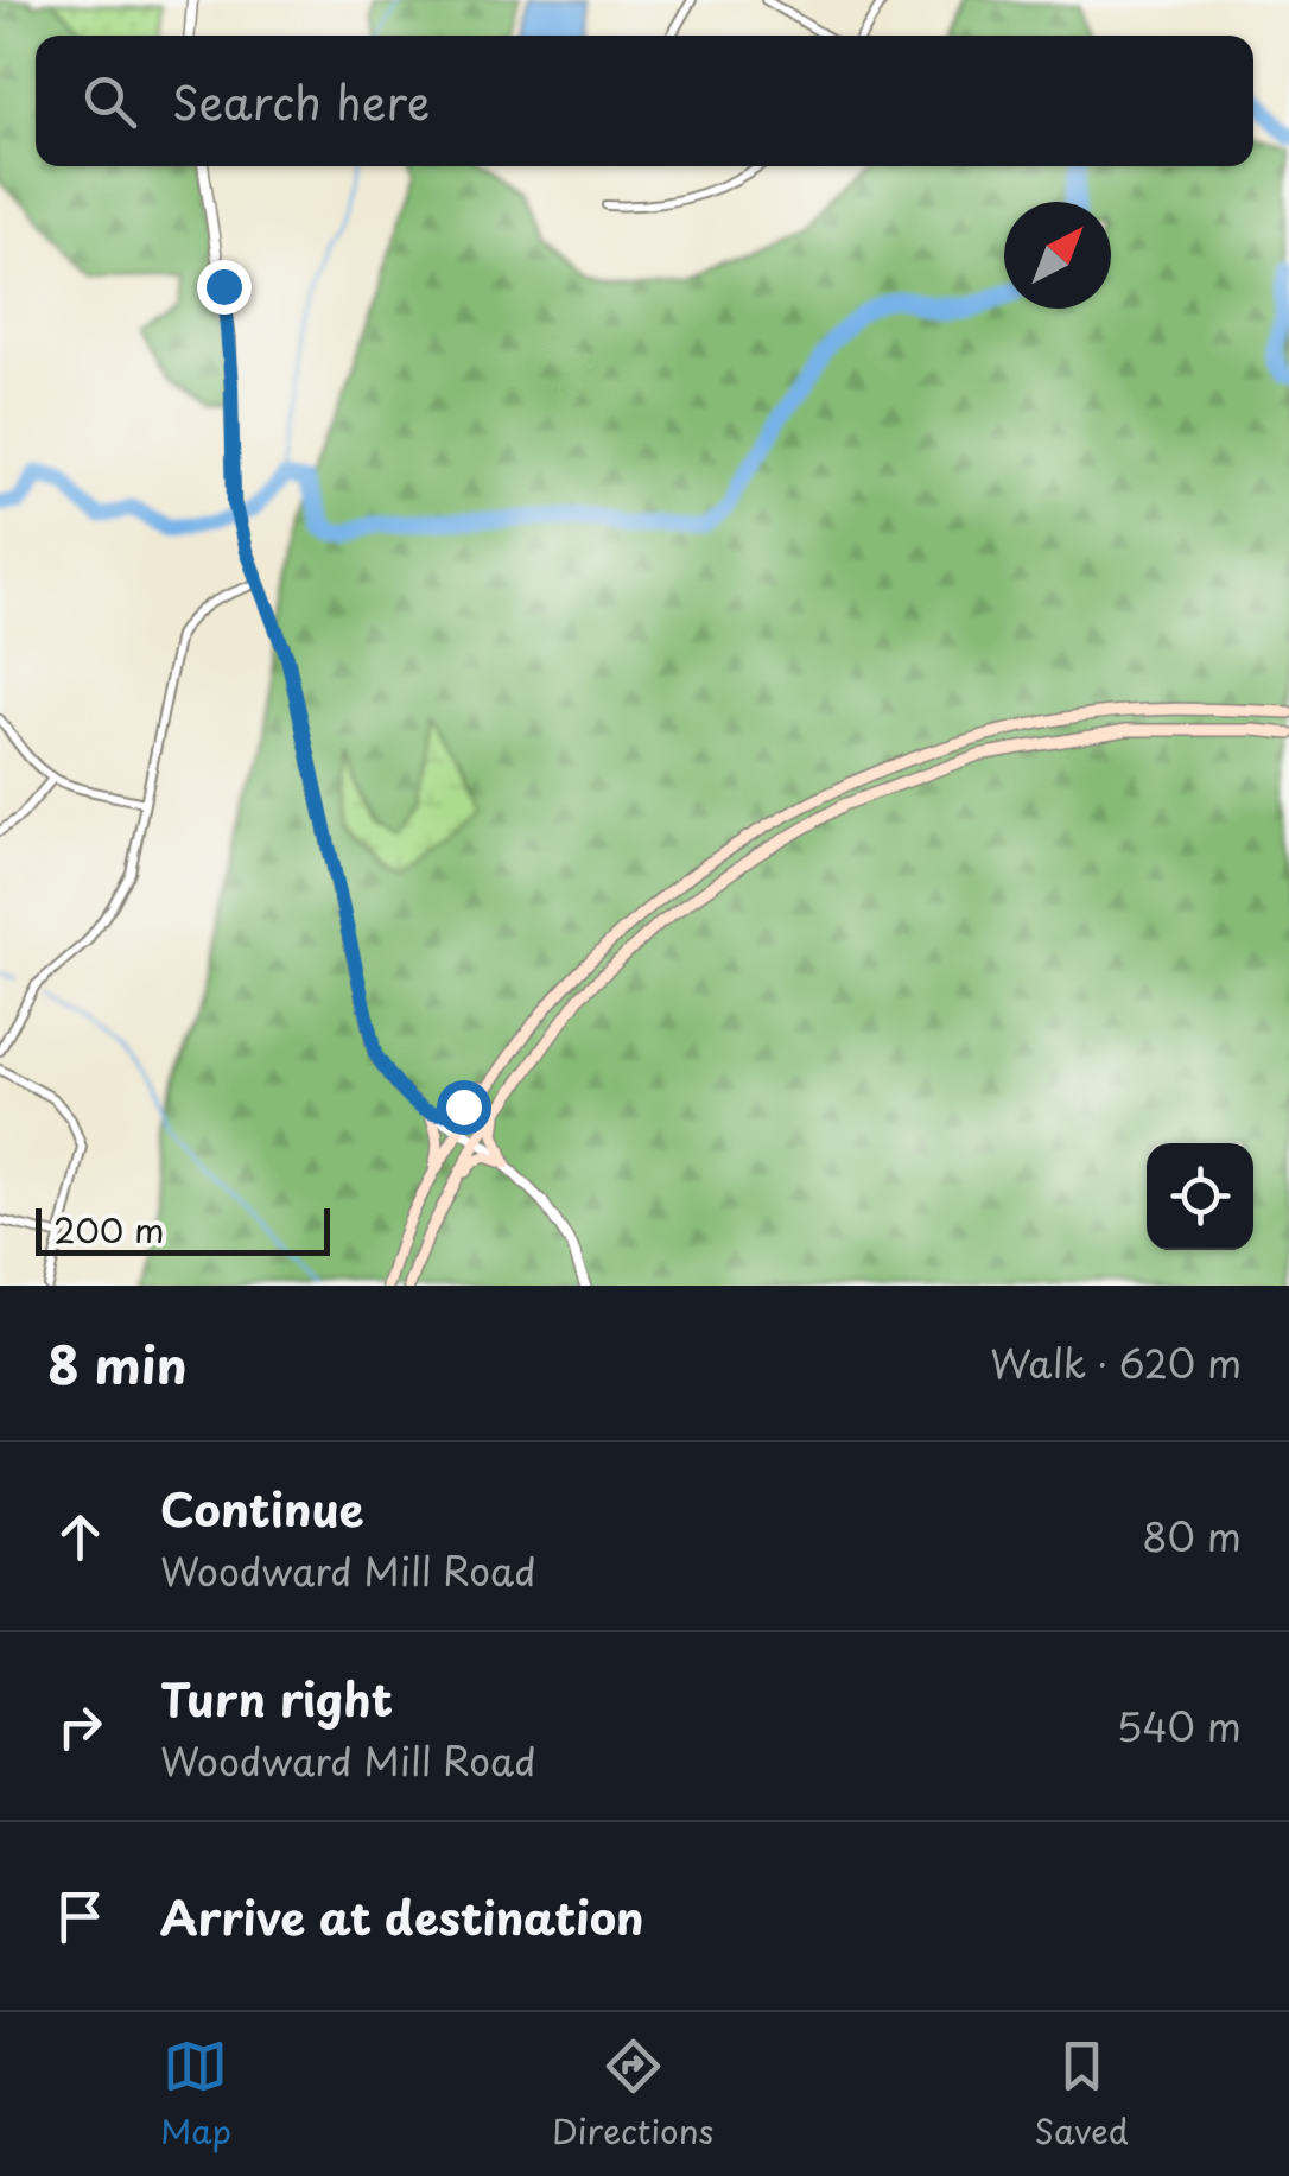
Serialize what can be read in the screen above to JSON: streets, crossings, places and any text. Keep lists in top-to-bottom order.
{
  "scale_bar": "200 m",
  "north": "top right",
  "page": {
    "search": "Search here",
    "scale": "200 m",
    "heading": ["8 min", "Walk · 620 m"],
    "list": [
      ["Continue", "Woodward Mill Road", "80 m"],
      ["Turn right", "Woodward Mill Road", "540 m"],
      "Arrive at destination"
    ],
    "nav": ["Map", "Directions", "Saved"]
  }
}
